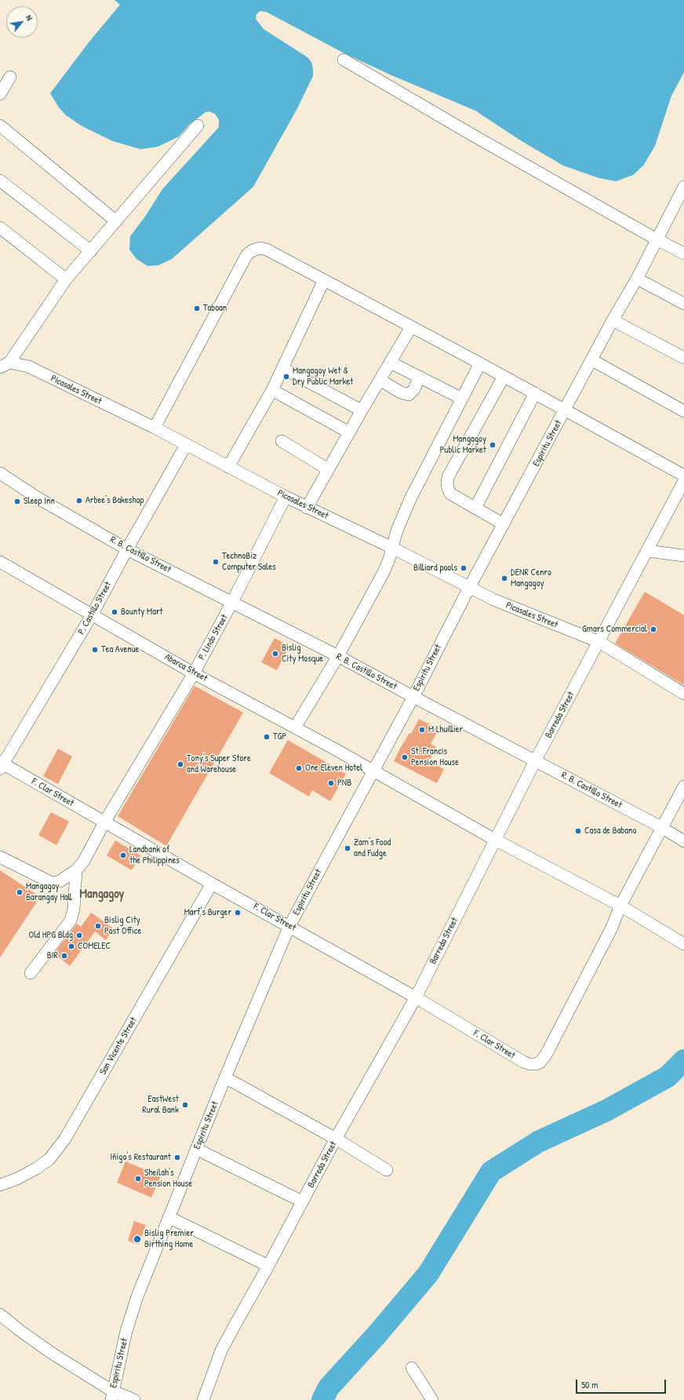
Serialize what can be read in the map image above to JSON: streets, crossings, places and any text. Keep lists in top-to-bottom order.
{
  "streets": {
    "street": [
      "Picasales Street",
      "Espiritu Street",
      "R. B. Castillo Street",
      "P. Castillo Street",
      "P. Lindo Street",
      "Abarca Street",
      "Barreda Street",
      "F. Clar Street",
      "San Vicente Street"
    ]
  },
  "crossings": [
    ["Picasales Street", "Espiritu Street"],
    ["Picasales Street", "P. Castillo Street"],
    ["Picasales Street", "P. Lindo Street"],
    ["Picasales Street", "Barreda Street"],
    ["Espiritu Street", "R. B. Castillo Street"],
    ["Espiritu Street", "Abarca Street"],
    ["Espiritu Street", "F. Clar Street"],
    ["R. B. Castillo Street", "P. Castillo Street"],
    ["R. B. Castillo Street", "P. Lindo Street"],
    ["R. B. Castillo Street", "Barreda Street"],
    ["P. Castillo Street", "Abarca Street"],
    ["P. Castillo Street", "F. Clar Street"],
    ["P. Lindo Street", "Abarca Street"],
    ["P. Lindo Street", "F. Clar Street"],
    ["Abarca Street", "Barreda Street"],
    ["Abarca Street", "F. Clar Street"],
    ["Barreda Street", "F. Clar Street"],
    ["F. Clar Street", "San Vicente Street"]
  ],
  "districts": ["Mangagoy"],
  "places": [
    "Taboan",
    "Mangagoy Wet & Dry Public Market",
    "Mangagoy Public Market",
    "Arbee's Bakeshop",
    "Sleep Inn",
    "TechnoBiz Computer Sales",
    "Billiard pools",
    "DENR Cenro Mangagoy",
    "Bounty Mart",
    "Gmars Commercial",
    "Tea Avenue",
    "Bislig City Mosque",
    "M Lhuillier",
    "TGP",
    "St. Francis Pension House",
    "Tony's Super Store and Warehouse",
    "One Eleven Hotel",
    "PNB",
    "Casa de Babano",
    "Zam's Food and Fudge",
    "Landbank of the Philippines",
    "Mangagoy Barangay Hall",
    "Marf's Burger",
    "Bislig City Post Office",
    "Old HPG Bldg",
    "COMELEC",
    "BIR",
    "EastWest Rural Bank",
    "Iñigo's Restaurant",
    "Sheilah's Pension House",
    "Bislig Premier Birthing Home"
  ],
  "scale_bar": "50 m",
  "north": "top right"
}
